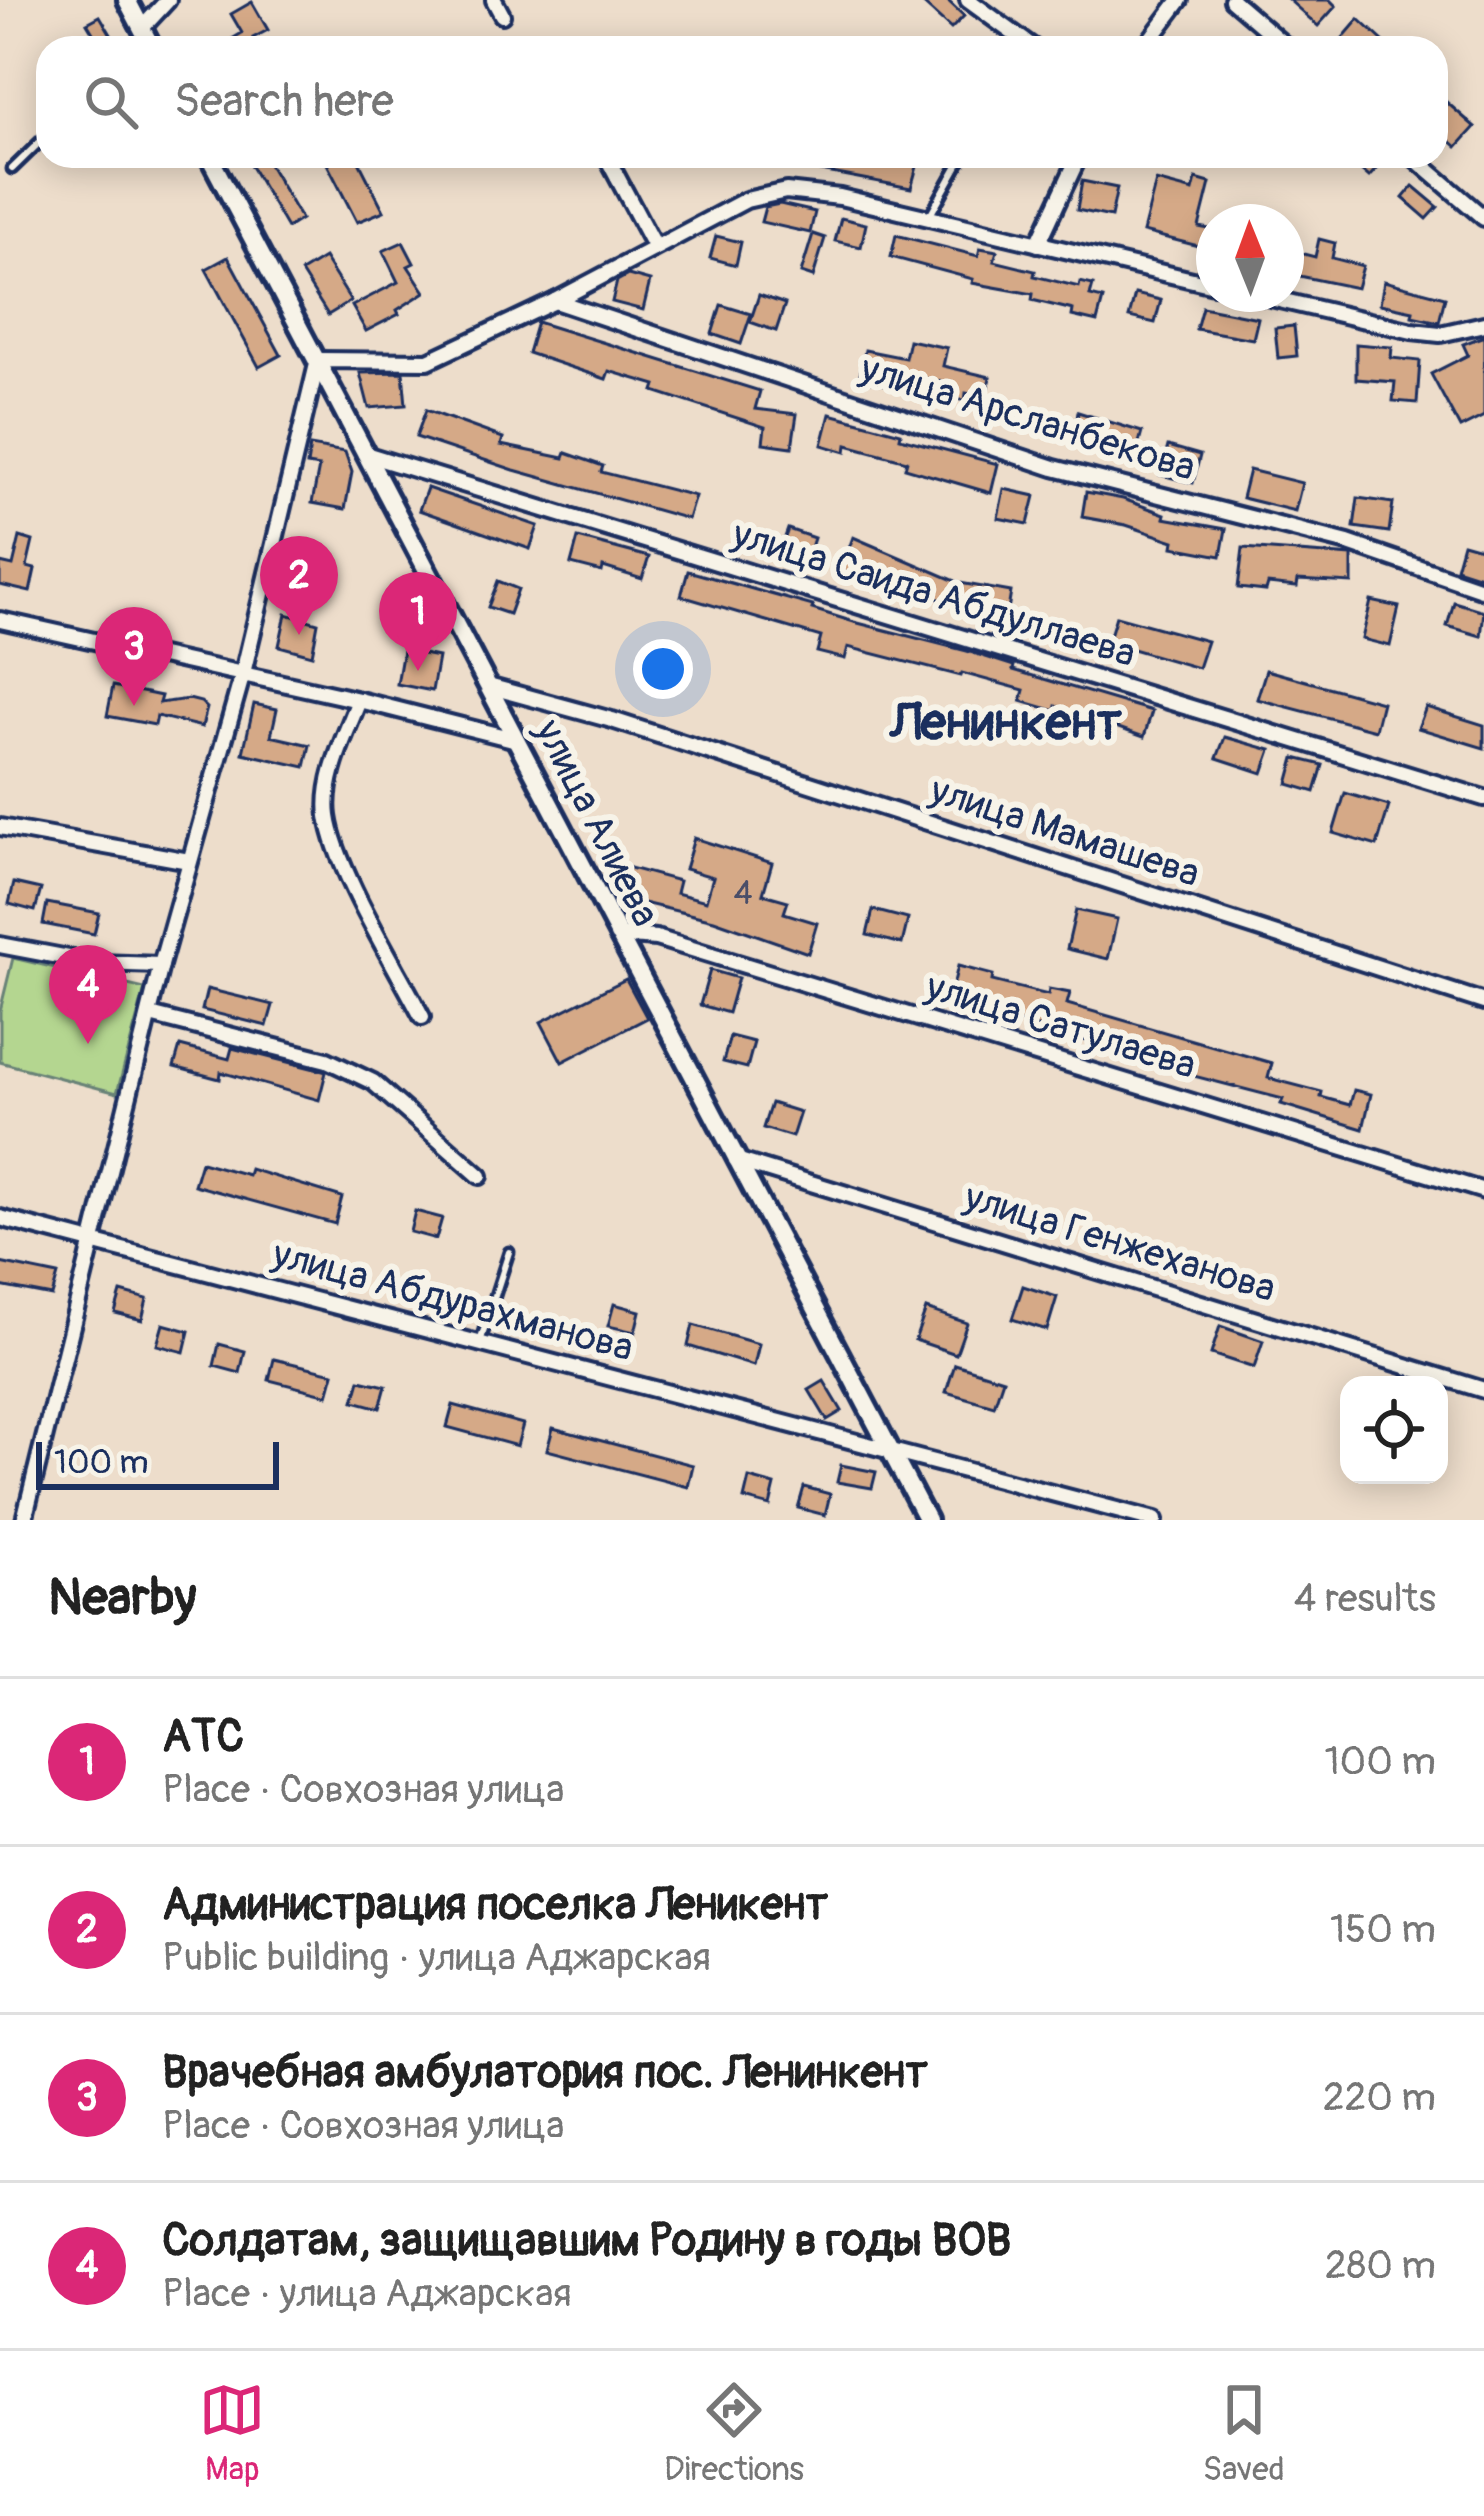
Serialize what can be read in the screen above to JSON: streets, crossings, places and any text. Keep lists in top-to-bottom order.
{
  "streets": {
    "street": [
      "улица Арсланбекова",
      "улица Саида Абдуллаева",
      "улица Алиева",
      "улица Мамашева",
      "улица Сатулаева",
      "улица Генжеханова",
      "улица Абдурахманова"
    ]
  },
  "crossings": [
    ["улица Саида Абдуллаева", "улица Алиева"],
    ["улица Алиева", "улица Мамашева"],
    ["улица Алиева", "улица Сатулаева"],
    ["улица Алиева", "улица Генжеханова"],
    ["улица Алиева", "улица Абдурахманова"]
  ],
  "districts": ["Ленинкент"],
  "house_numbers": ["4"],
  "scale_bar": "100 m",
  "north": "top",
  "page": {
    "search": "Search here",
    "pins": [
      "2",
      "1",
      "3",
      "4"
    ],
    "scale": "100 m",
    "heading": ["Nearby", "4 results"],
    "list": [
      {
        "mark": "1",
        "name": "АТС",
        "note": "Place · Совхозная улица",
        "value": "100 m"
      },
      {
        "mark": "2",
        "name": "Администрация поселка Леникент",
        "note": "Public building · улица Аджарская",
        "value": "150 m"
      },
      {
        "mark": "3",
        "name": "Врачебная амбулатория пос. Ленинкент",
        "note": "Place · Совхозная улица",
        "value": "220 m"
      },
      {
        "mark": "4",
        "name": "Солдатам, защищавшим Родину в годы ВОВ",
        "note": "Place · улица Аджарская",
        "value": "280 m"
      }
    ],
    "nav": ["Map", "Directions", "Saved"]
  }
}
